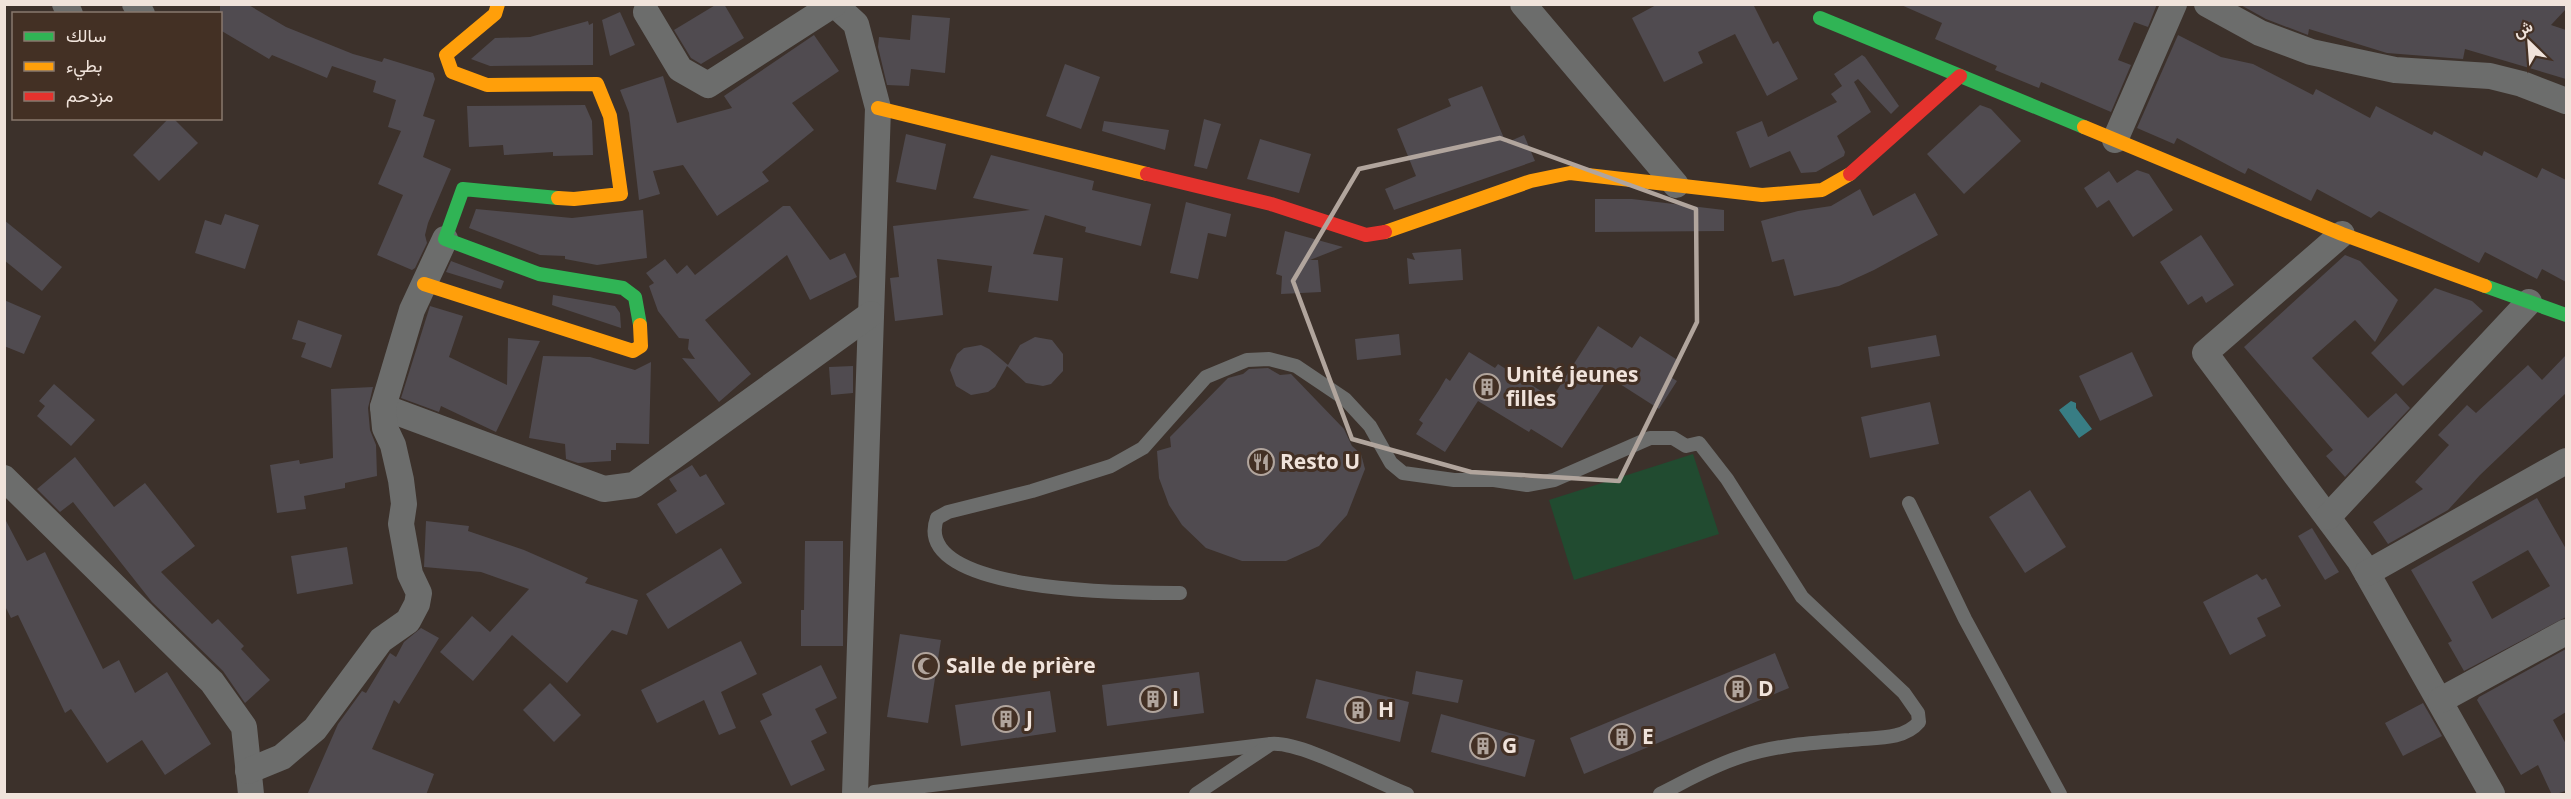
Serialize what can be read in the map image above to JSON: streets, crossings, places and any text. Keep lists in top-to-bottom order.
{
  "places": {
    "building": [
      "Unité jeunes filles",
      "D",
      "I",
      "H",
      "J",
      "E",
      "G"
    ],
    "restaurant": ["Resto U"],
    "mosque": ["Salle de prière"]
  },
  "legend": ["سالك", "بطيء", "مزدحم"],
  "north": "top left"
}
